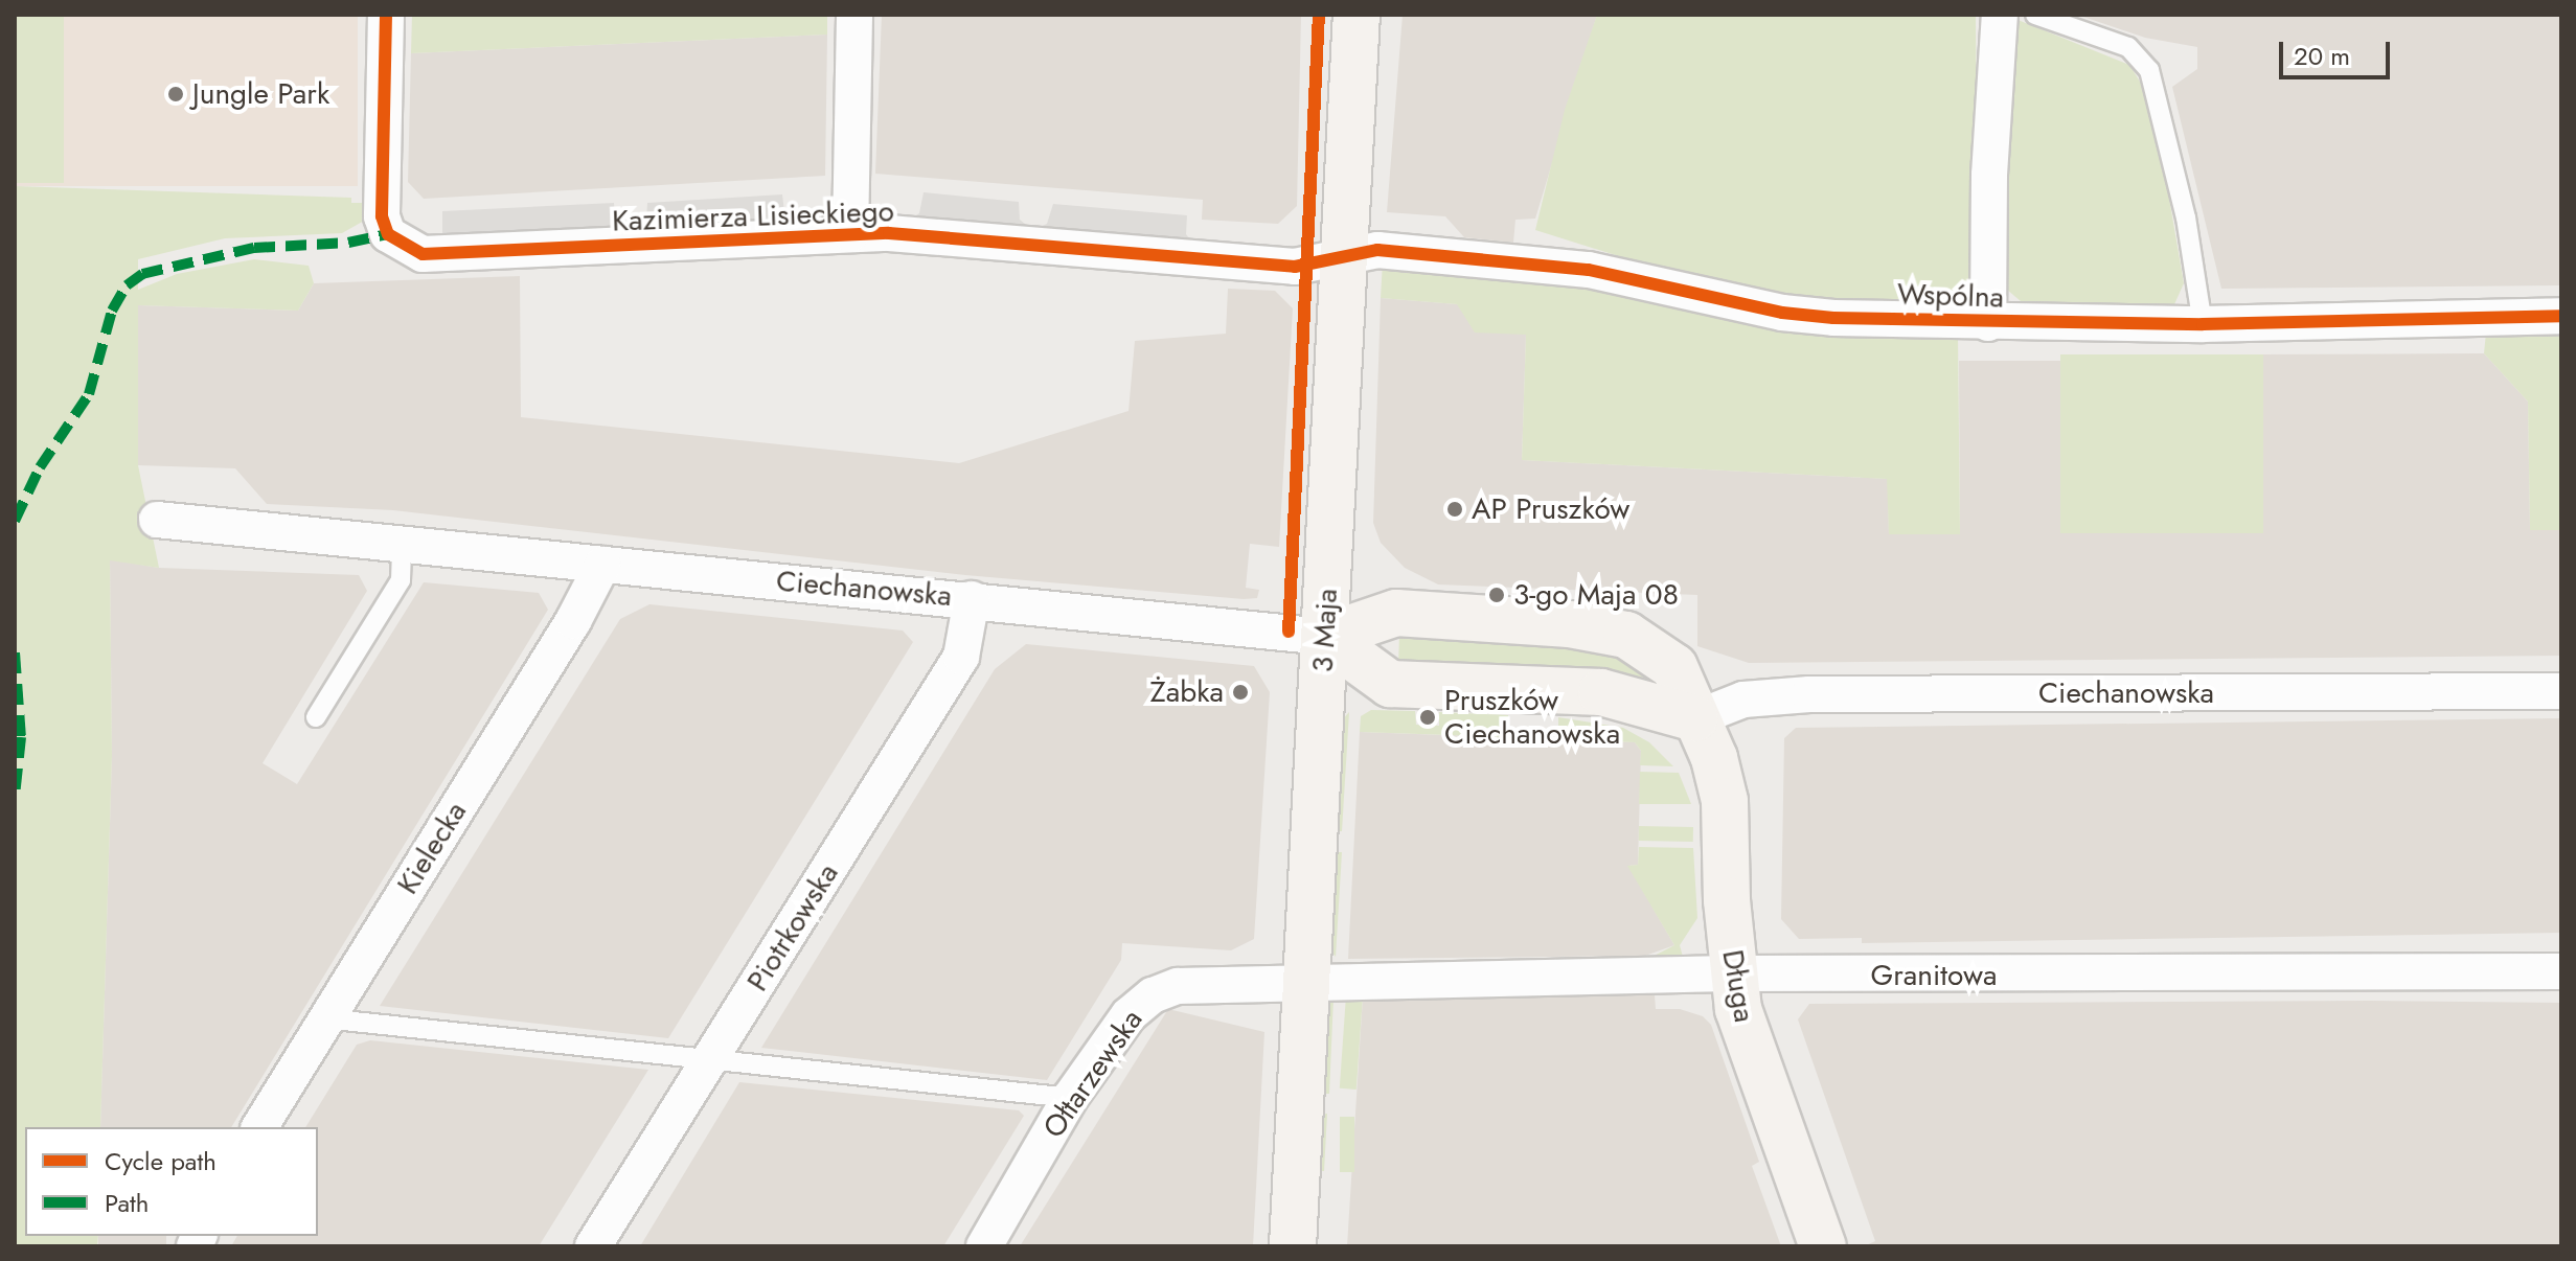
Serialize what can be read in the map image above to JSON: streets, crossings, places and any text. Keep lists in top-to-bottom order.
{
  "streets": {
    "street": [
      "Kazimierza Lisieckiego",
      "Wspólna",
      "Ciechanowska",
      "3 Maja",
      "Kielecka",
      "Piotrkowska",
      "Granitowa",
      "Długa",
      "Ołtarzewska"
    ]
  },
  "crossings": [
    ["Kazimierza Lisieckiego", "Wspólna"],
    ["Kazimierza Lisieckiego", "3 Maja"],
    ["Wspólna", "3 Maja"],
    ["Ciechanowska", "3 Maja"],
    ["Ciechanowska", "Kielecka"],
    ["Ciechanowska", "Piotrkowska"],
    ["Ciechanowska", "Długa"],
    ["3 Maja", "Granitowa"],
    ["3 Maja", "Ołtarzewska"],
    ["Granitowa", "Długa"],
    ["Granitowa", "Ołtarzewska"]
  ],
  "places": [
    "Jungle Park",
    "AP Pruszków",
    "3-go Maja 08",
    "Żabka",
    "Pruszków Ciechanowska"
  ],
  "legend": ["Cycle path", "Path"],
  "scale_bar": "20 m"
}
